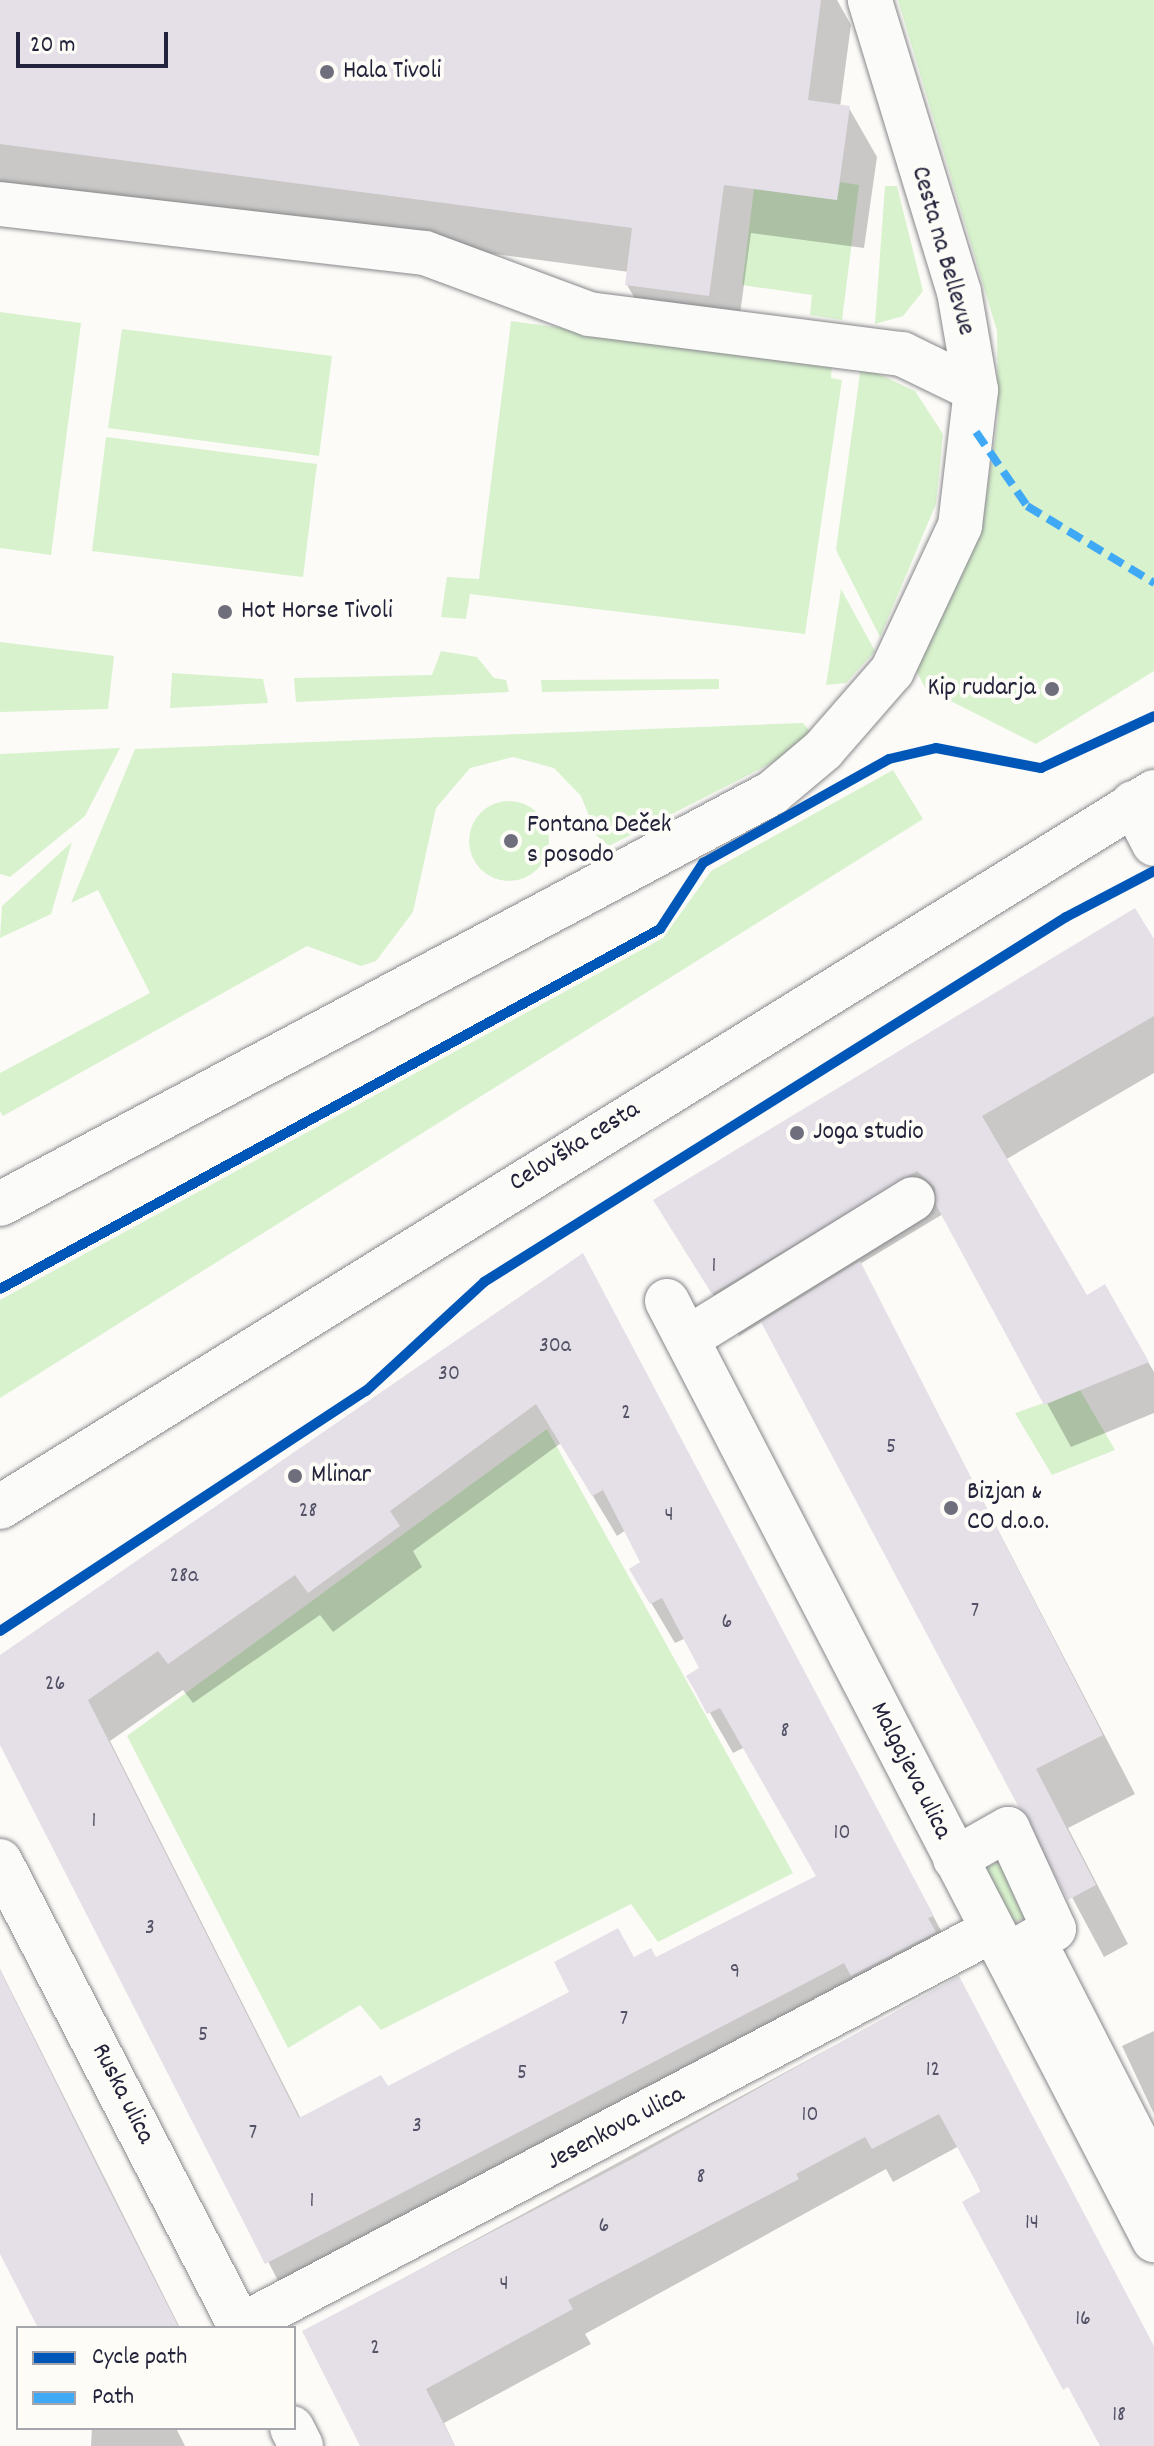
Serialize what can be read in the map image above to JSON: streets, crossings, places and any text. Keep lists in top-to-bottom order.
{
  "streets": {
    "street": [
      "Cesta na Bellevue",
      "Celovška cesta",
      "Malgajeva ulica",
      "Ruska ulica",
      "Jesenkova ulica"
    ]
  },
  "crossings": [
    ["Malgajeva ulica", "Jesenkova ulica"]
  ],
  "places": [
    "Hala Tivoli",
    "Hot Horse Tivoli",
    "Kip rudarja",
    "Fontana Deček s posodo",
    "Joga studio",
    "Mlinar",
    "Bizjan & CO d.o.o."
  ],
  "house_numbers": [
    "1",
    "30a",
    "30",
    "2",
    "5",
    "28",
    "4",
    "28a",
    "7",
    "6",
    "26",
    "8",
    "1",
    "10",
    "3",
    "9",
    "7",
    "5",
    "12",
    "5",
    "10",
    "3",
    "7",
    "8",
    "1",
    "14",
    "6",
    "4",
    "16",
    "2",
    "18"
  ],
  "legend": ["Cycle path", "Path"],
  "scale_bar": "20 m"
}
